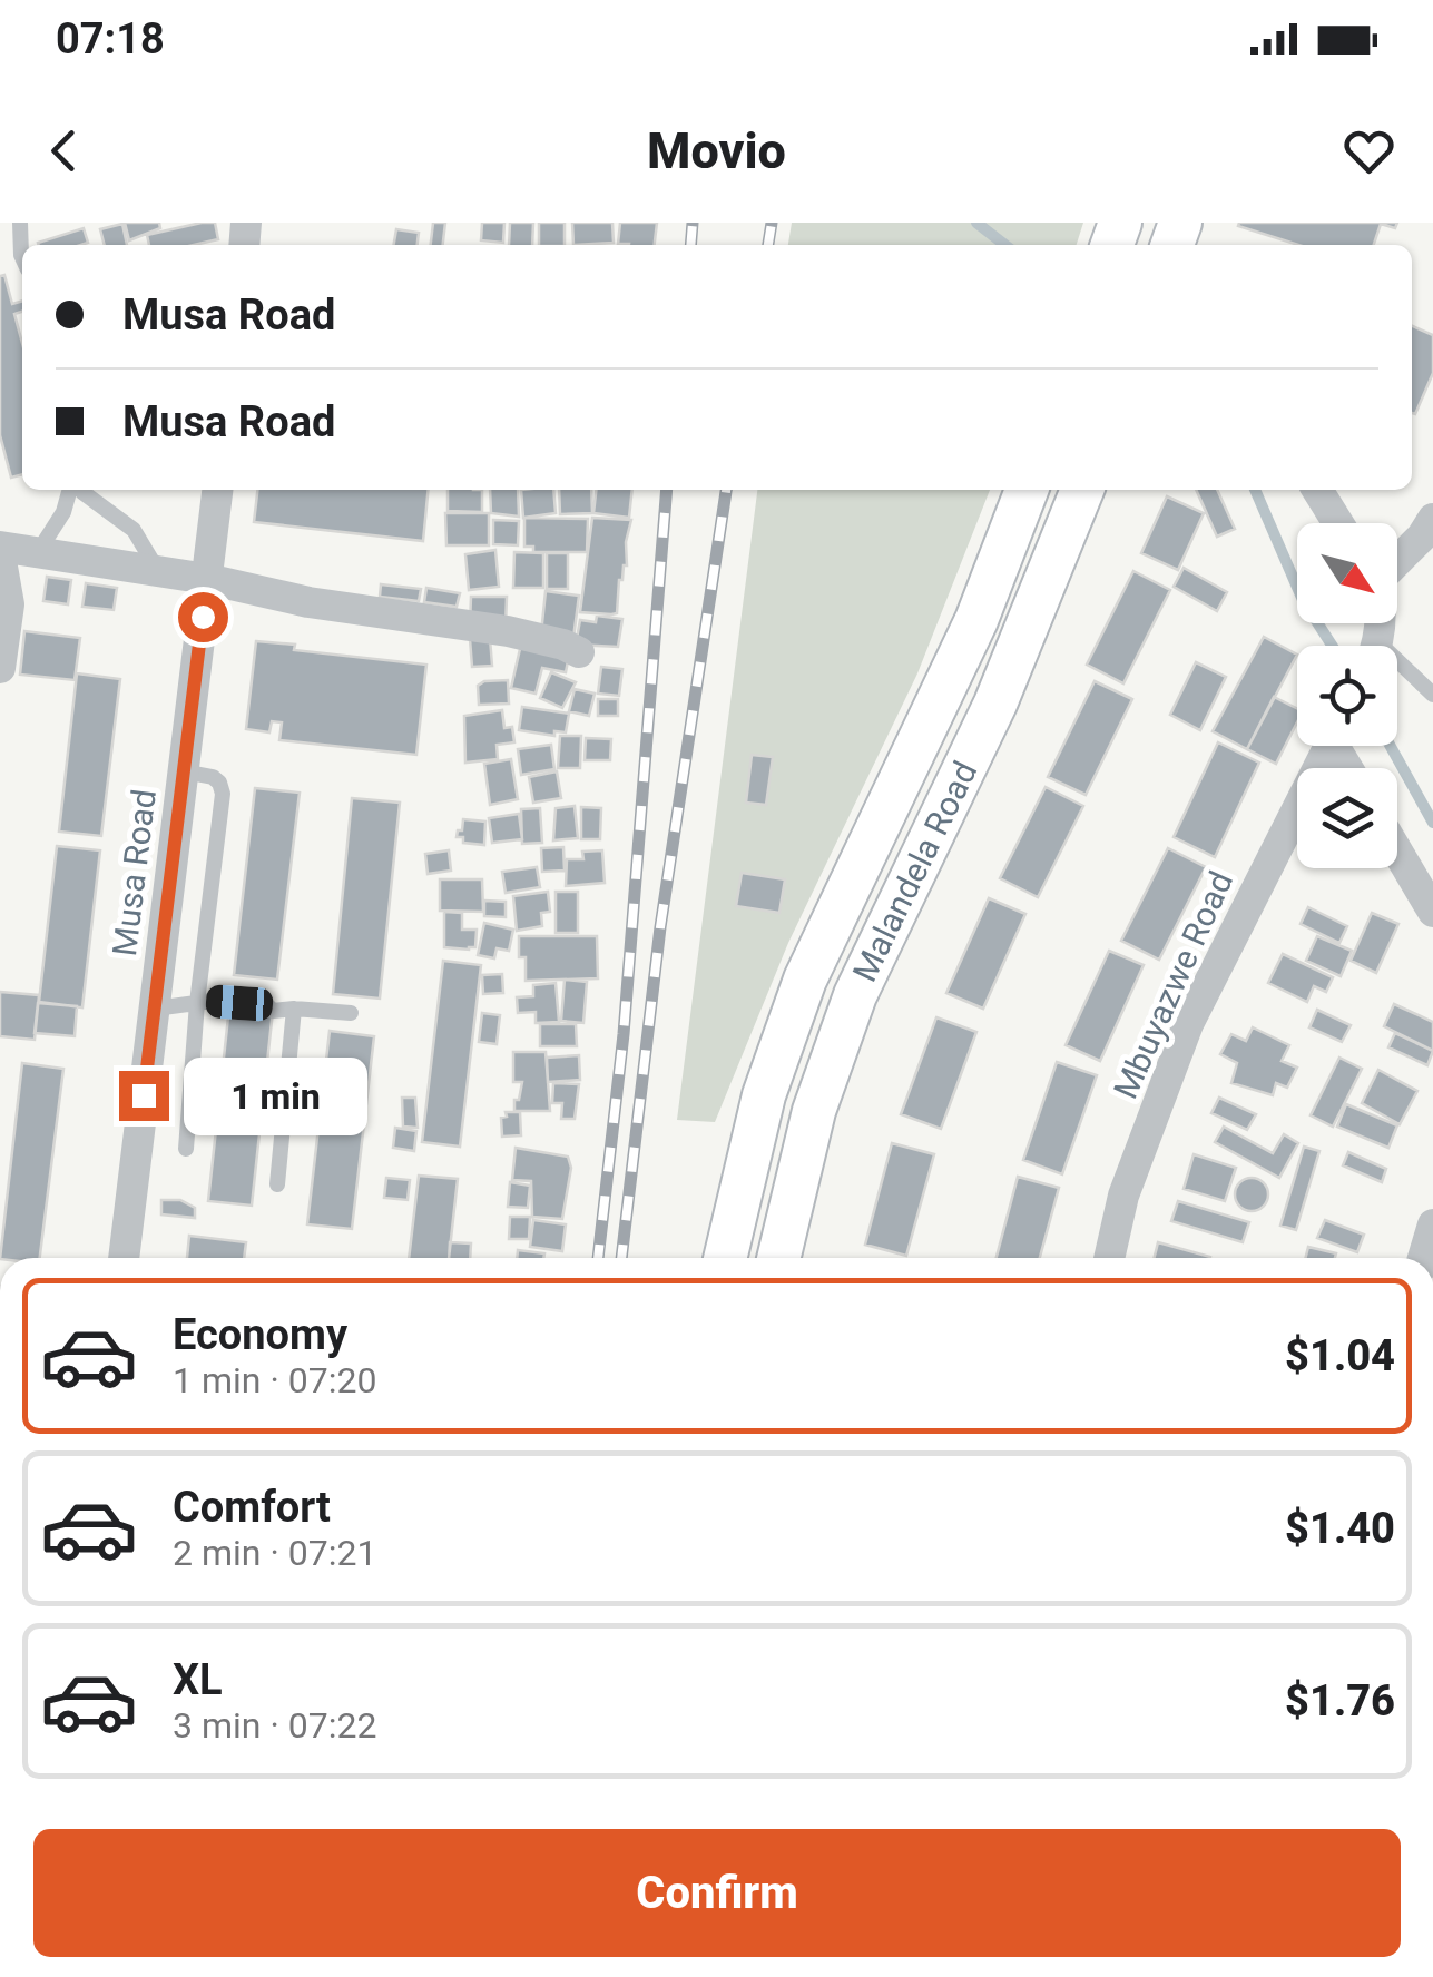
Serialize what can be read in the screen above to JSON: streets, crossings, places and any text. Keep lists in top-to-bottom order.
{
  "streets": {
    "main road": ["Malandela Road"],
    "street": ["Musa Road", "Mbuyazwe Road"]
  },
  "north": "bottom right",
  "page": {
    "status": "07:18",
    "header": "Movio",
    "banner": ["Musa Road", "Musa Road"],
    "bubble": "1 min",
    "list": [
      {
        "name": "Economy",
        "note": "1 min · 07:20",
        "value": "$1.04"
      },
      {
        "name": "Comfort",
        "note": "2 min · 07:21",
        "value": "$1.40"
      },
      {
        "name": "XL",
        "note": "3 min · 07:22",
        "value": "$1.76"
      }
    ],
    "buttons": "Confirm"
  }
}
